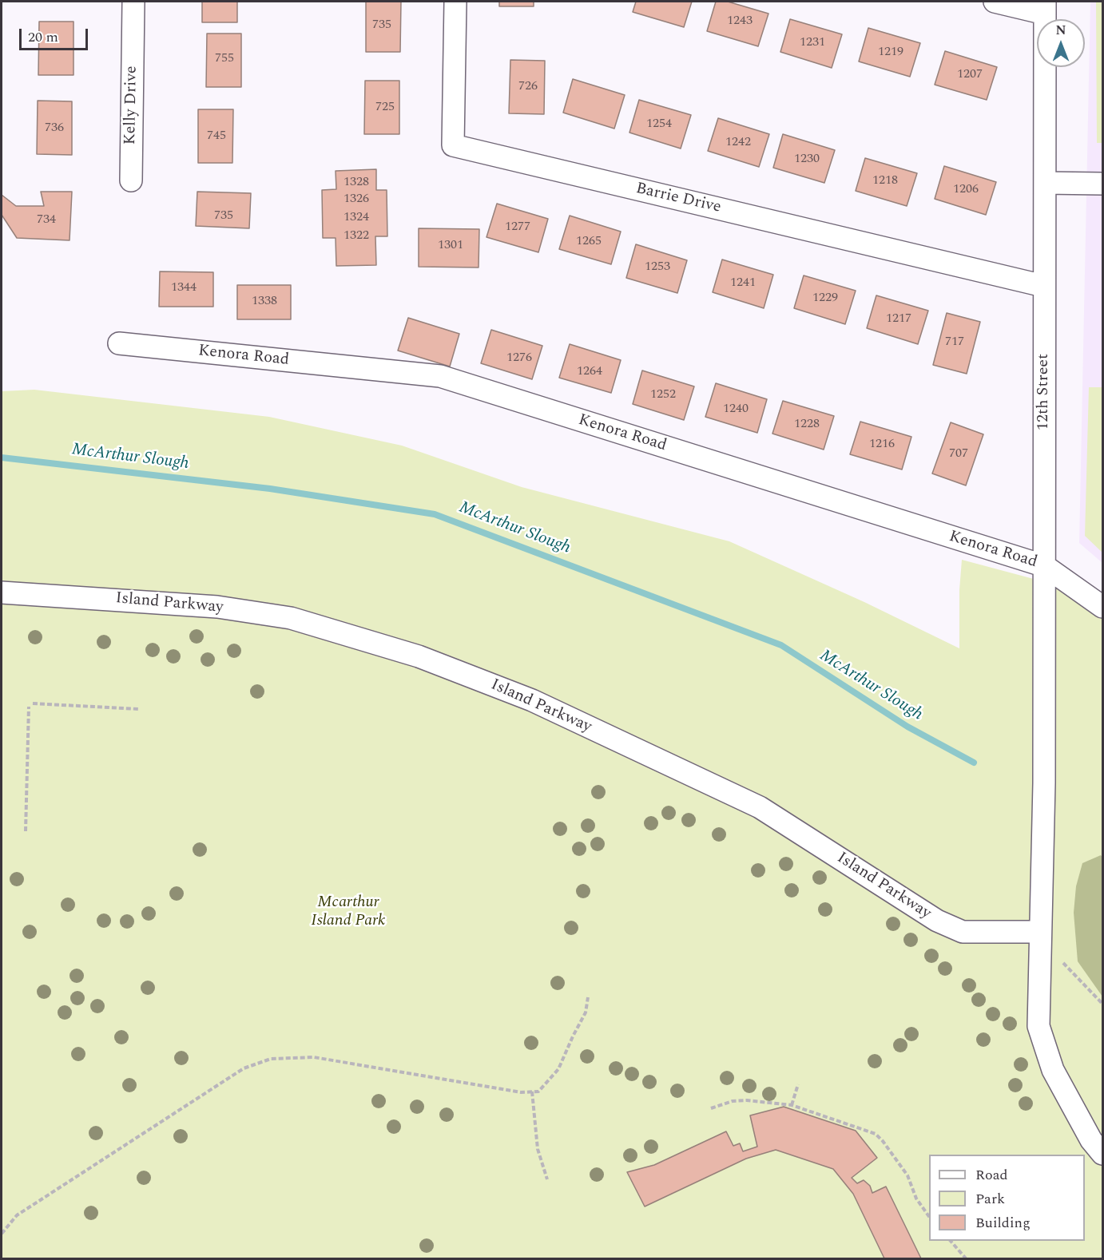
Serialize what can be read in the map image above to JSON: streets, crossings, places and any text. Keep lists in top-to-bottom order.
{
  "streets": {
    "street": [
      "Kelly Drive",
      "Barrie Drive",
      "Kenora Road",
      "12th Street",
      "Island Parkway"
    ]
  },
  "crossings": [
    ["Barrie Drive", "12th Street"],
    ["Kenora Road", "12th Street"],
    ["12th Street", "Island Parkway"]
  ],
  "water": ["McArthur Slough"],
  "parks": ["Mcarthur Island Park"],
  "house_numbers": [
    "1243",
    "735",
    "1231",
    "1219",
    "755",
    "1207",
    "726",
    "725",
    "1254",
    "736",
    "745",
    "1242",
    "1230",
    "1218",
    "1328",
    "1206",
    "1326",
    "735",
    "1324",
    "734",
    "1277",
    "1322",
    "1265",
    "1301",
    "1253",
    "1241",
    "1344",
    "1229",
    "1338",
    "1217",
    "717",
    "1276",
    "1264",
    "1252",
    "1240",
    "1228",
    "1216",
    "707"
  ],
  "legend": ["Road", "Park", "Building"],
  "scale_bar": "20 m",
  "north": "top"
}
